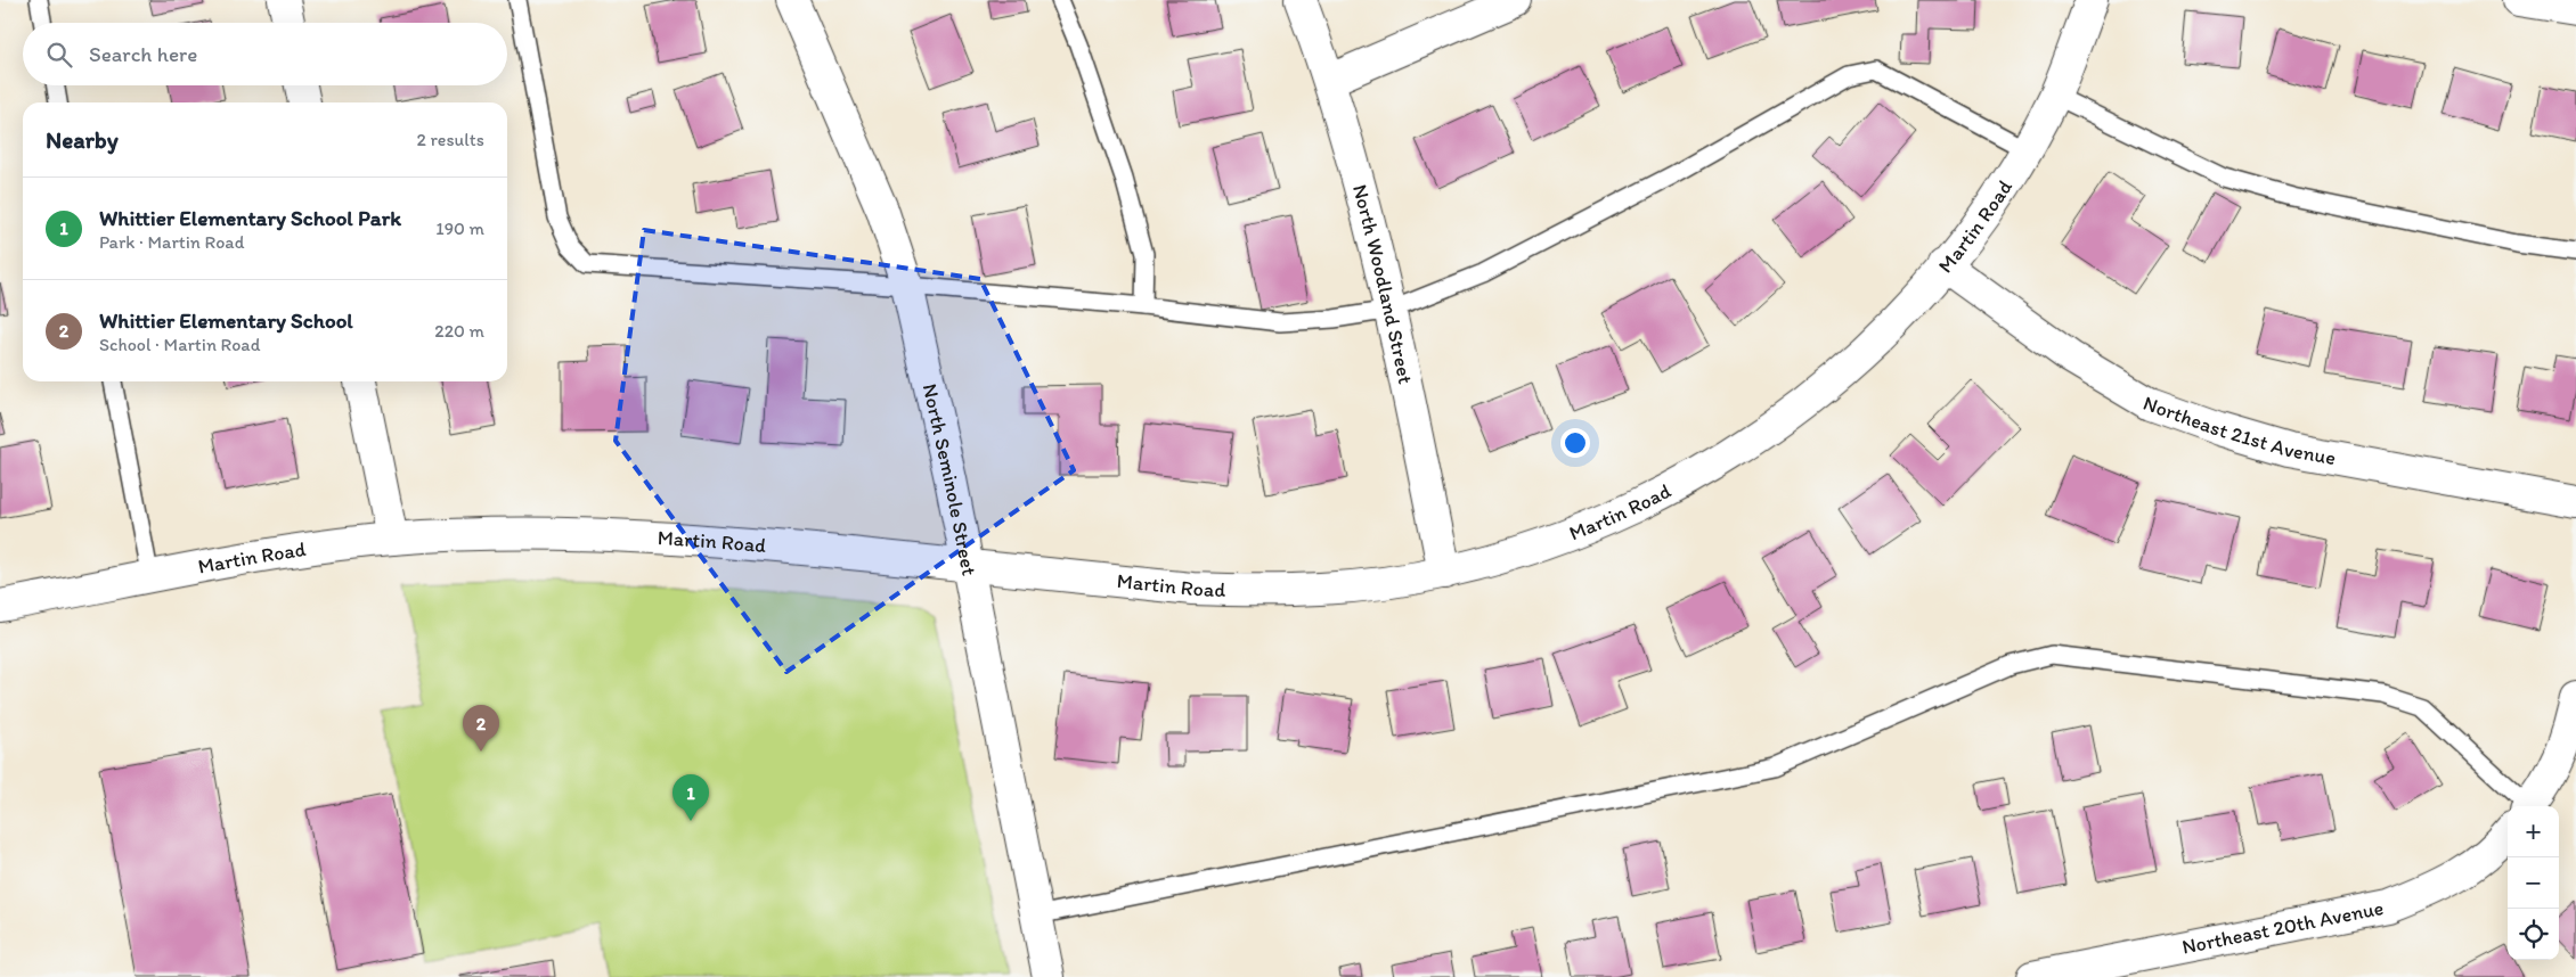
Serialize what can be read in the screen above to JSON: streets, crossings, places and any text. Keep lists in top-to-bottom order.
{
  "streets": {
    "street": [
      "Martin Road",
      "North Woodland Street",
      "Northeast 21st Avenue",
      "North Seminole Street",
      "Northeast 20th Avenue"
    ]
  },
  "crossings": [
    ["Martin Road", "North Woodland Street"],
    ["Martin Road", "Northeast 21st Avenue"],
    ["Martin Road", "North Seminole Street"]
  ],
  "page": {
    "search": "Search here",
    "heading": ["Nearby", "2 results"],
    "list": [
      {
        "mark": "1",
        "name": "Whittier Elementary School Park",
        "note": "Park · Martin Road",
        "value": "190 m"
      },
      {
        "mark": "2",
        "name": "Whittier Elementary School",
        "note": "School · Martin Road",
        "value": "220 m"
      }
    ],
    "pins": ["2", "1"],
    "map_buttons": ["+", "−"]
  }
}
